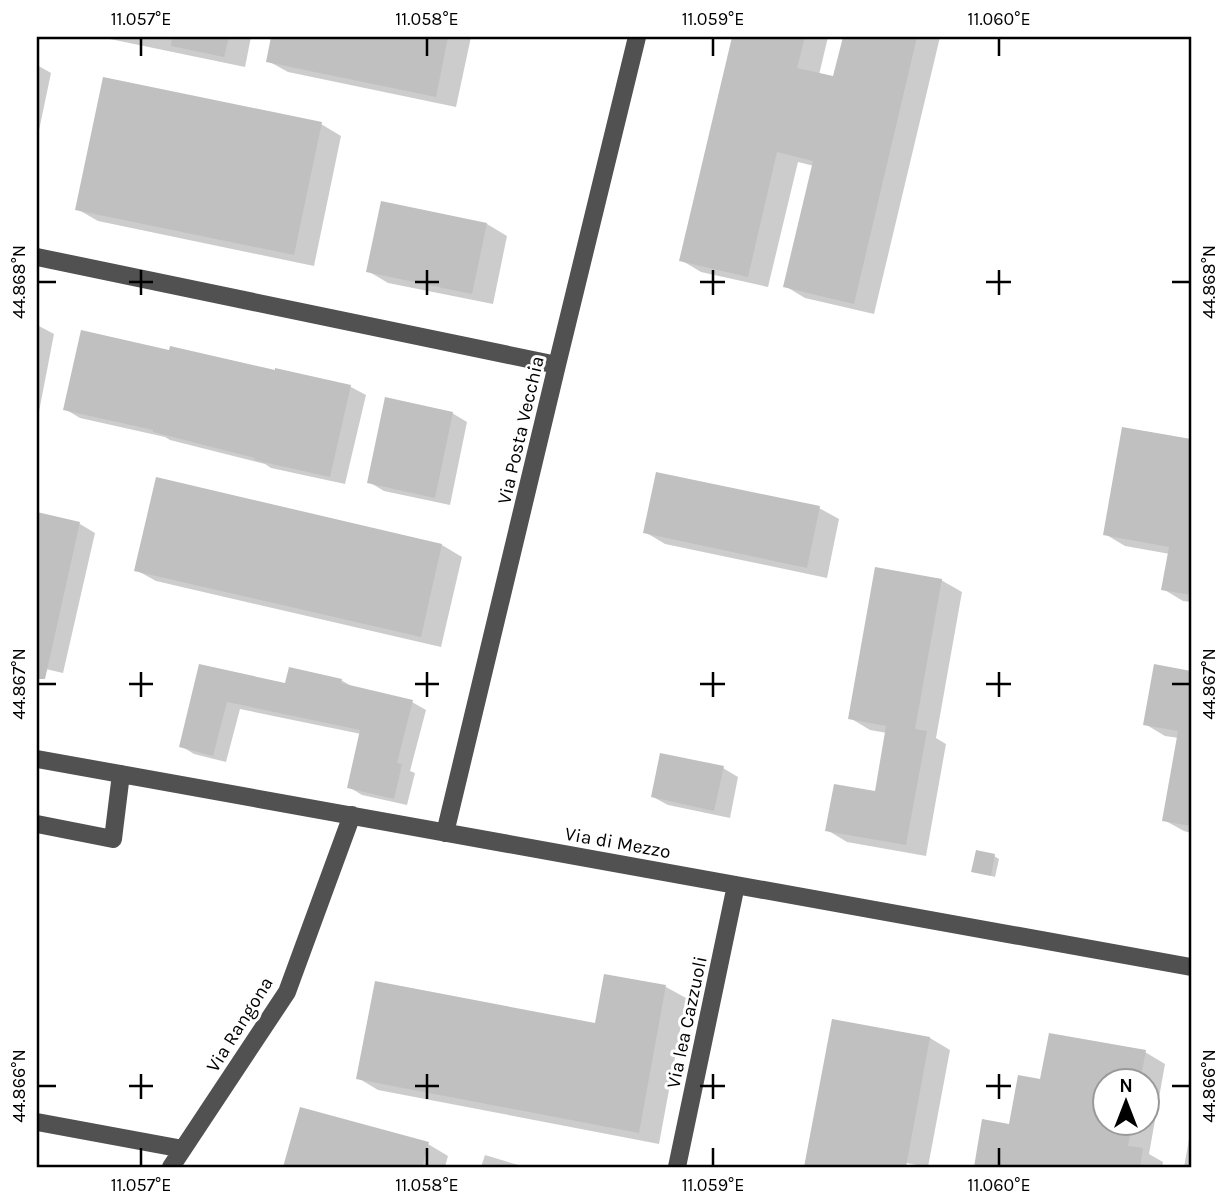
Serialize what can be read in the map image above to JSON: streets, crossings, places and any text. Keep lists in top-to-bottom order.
{
  "streets": {
    "street": [
      "Via Posta Vecchia",
      "Via di Mezzo",
      "Via lea Cazzuoli",
      "Via Rangona"
    ]
  },
  "crossings": [
    ["Via Posta Vecchia", "Via di Mezzo"],
    ["Via di Mezzo", "Via lea Cazzuoli"],
    ["Via di Mezzo", "Via Rangona"]
  ],
  "north": "top",
  "coordinates": [
    "11.057°E",
    "11.058°E",
    "11.059°E",
    "11.060°E",
    "44.868°N",
    "44.867°N",
    "44.866°N"
  ]
}
